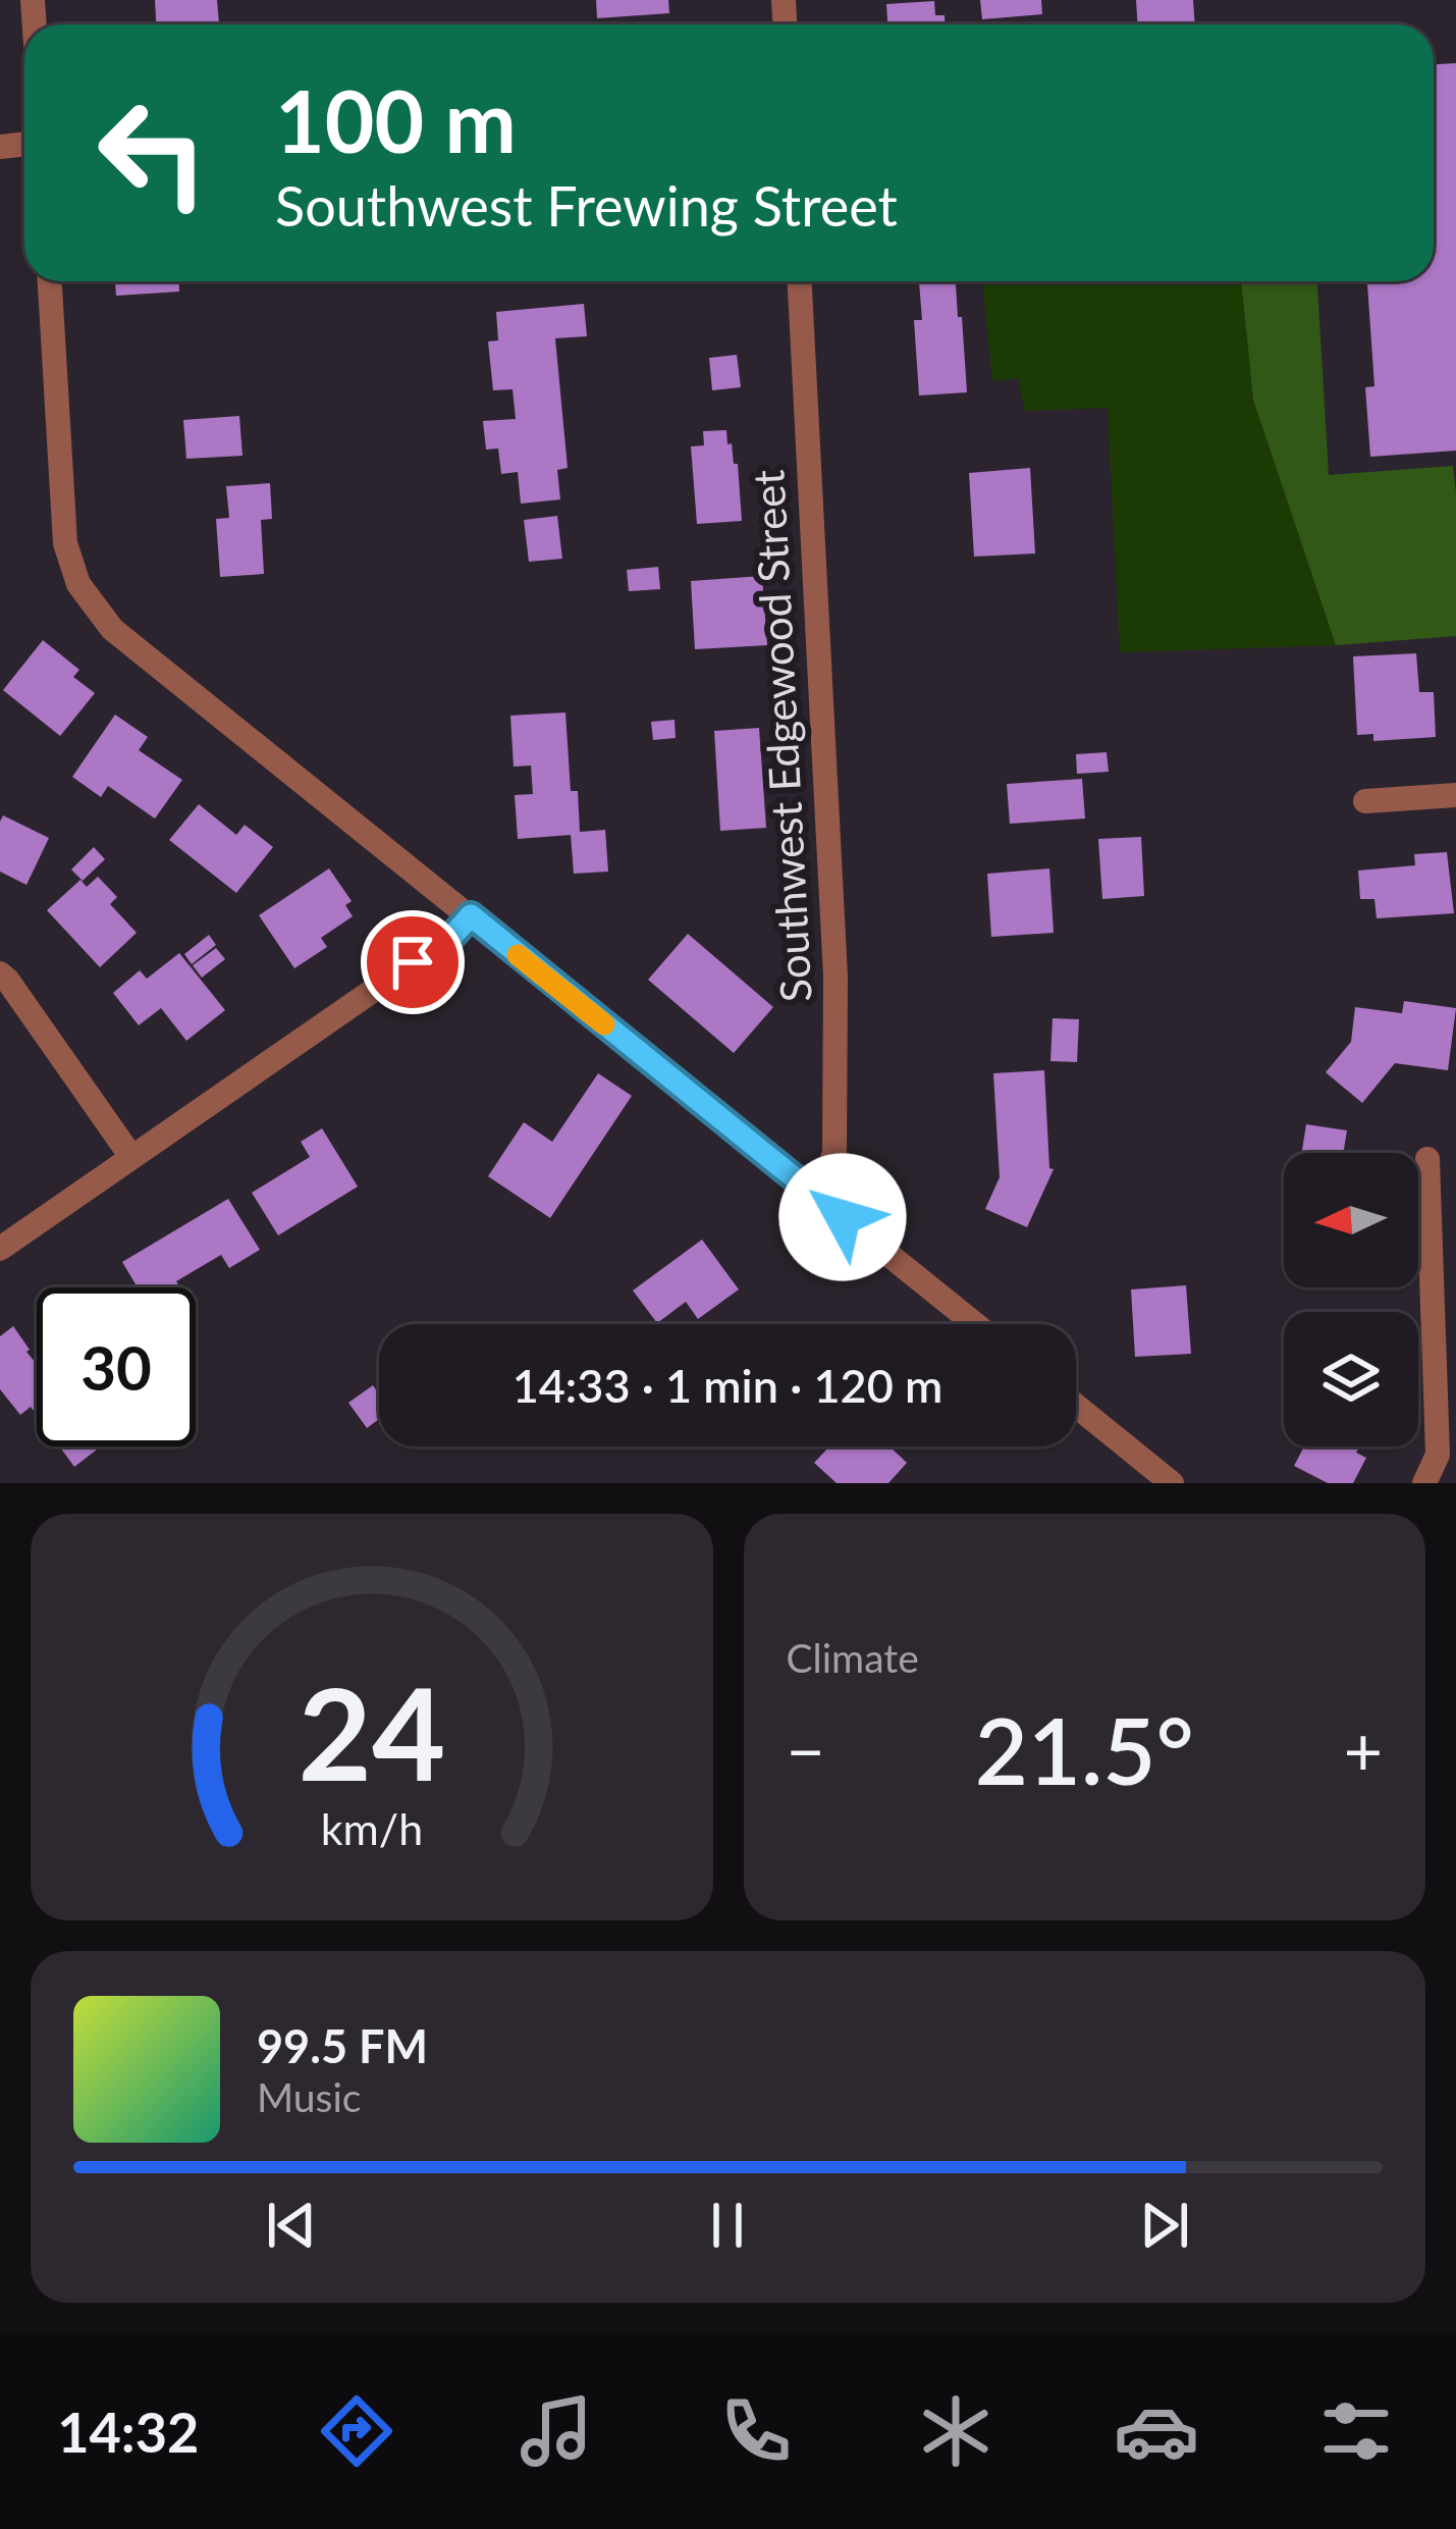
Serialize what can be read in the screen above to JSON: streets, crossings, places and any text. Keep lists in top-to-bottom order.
{
  "streets": {
    "street": ["Southwest Edgewood Street"]
  },
  "north": "left",
  "page": {
    "turn": ["100 m", "Southwest Frewing Street"],
    "limit": "30",
    "trip": "14:33 · 1 min · 120 m",
    "tile": "Climate",
    "heat": ["−", "21.5°", "+"],
    "song": ["99.5 FM", "Music"],
    "tabs": "14:32",
    "gauge": ["24", "km/h"]
  }
}
